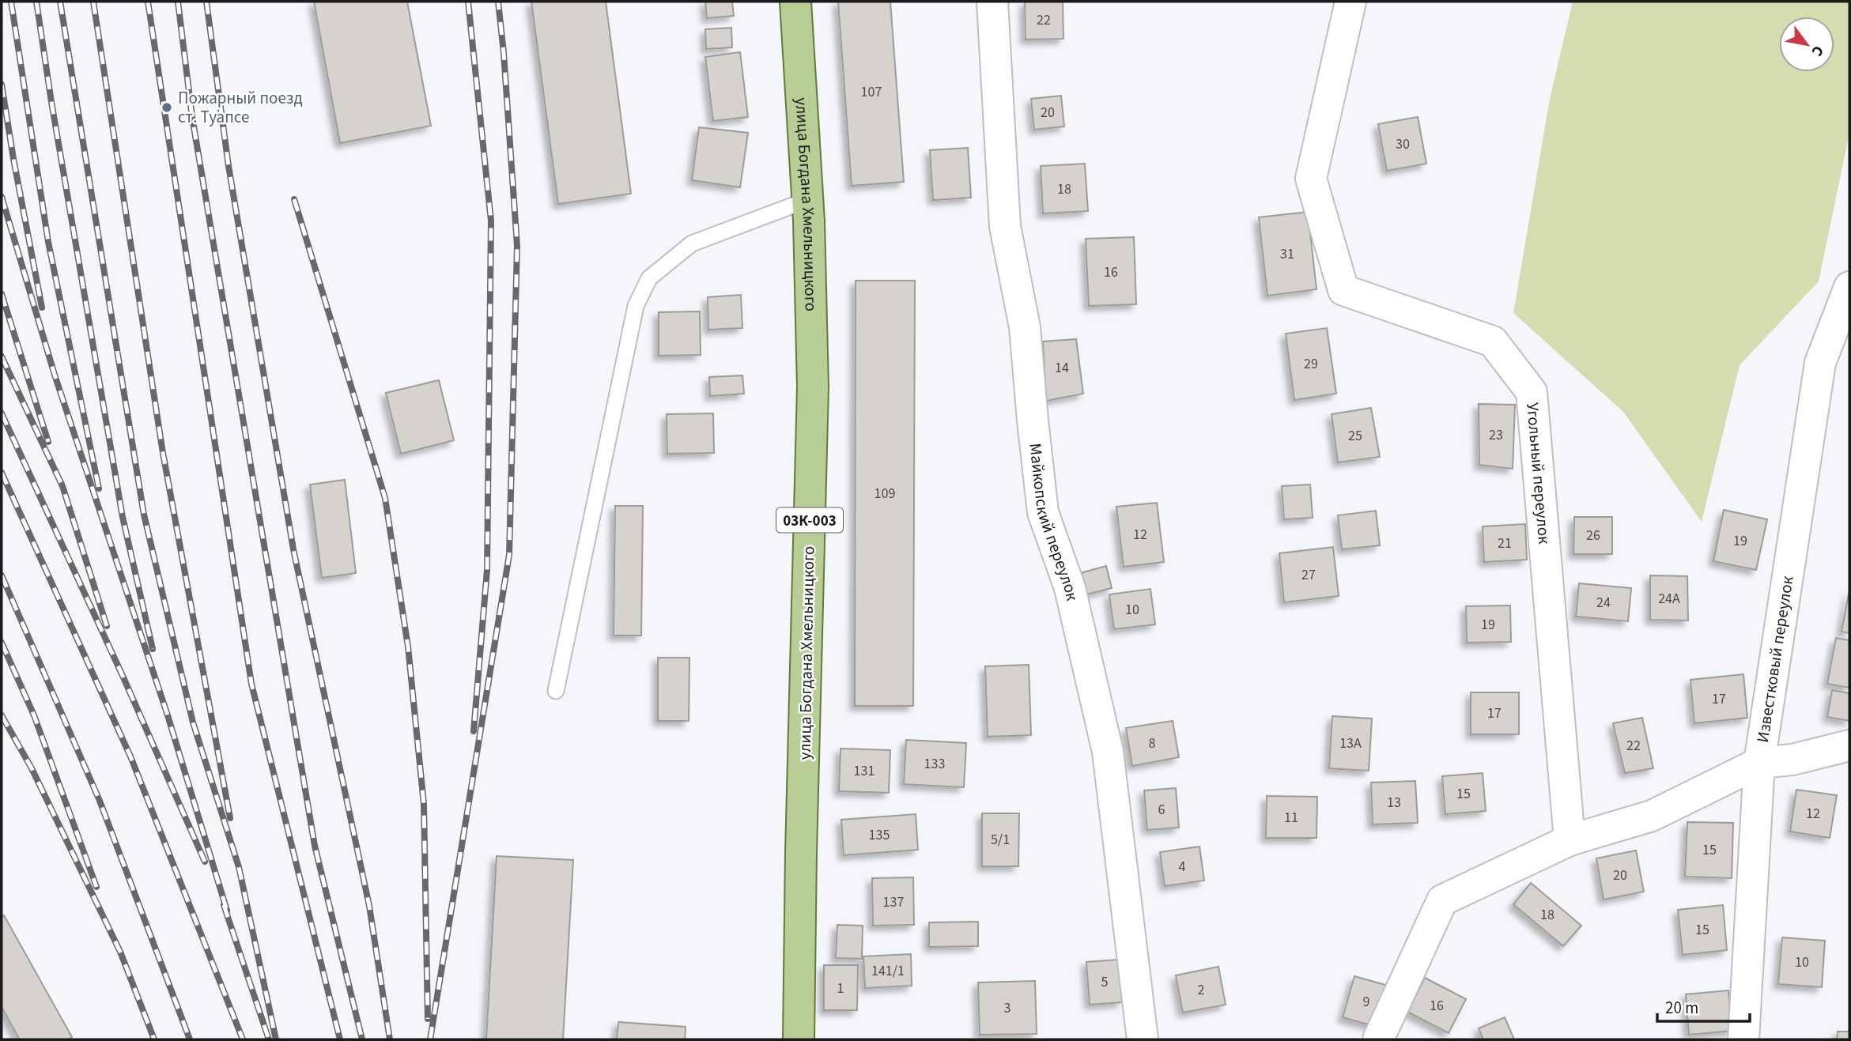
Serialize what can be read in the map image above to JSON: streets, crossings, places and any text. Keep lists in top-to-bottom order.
{
  "streets": {
    "main road": ["улица Богдана Хмельницкого", "03К-003"],
    "street": ["Угольный переулок", "Майкопский переулок", "Известковый переулок"]
  },
  "places": ["Пожарный поезд ст. Туапсе"],
  "house_numbers": [
    "22",
    "107",
    "20",
    "30",
    "18",
    "31",
    "16",
    "29",
    "14",
    "23",
    "25",
    "109",
    "12",
    "26",
    "19",
    "21",
    "27",
    "24А",
    "24",
    "10",
    "19",
    "17",
    "17",
    "8",
    "13А",
    "22",
    "133",
    "131",
    "15",
    "13",
    "6",
    "12",
    "11",
    "135",
    "5/1",
    "15",
    "4",
    "20",
    "137",
    "18",
    "15",
    "10",
    "141/1",
    "5",
    "1",
    "2",
    "9",
    "16",
    "3"
  ],
  "scale_bar": "20 m",
  "north": "bottom right"
}
